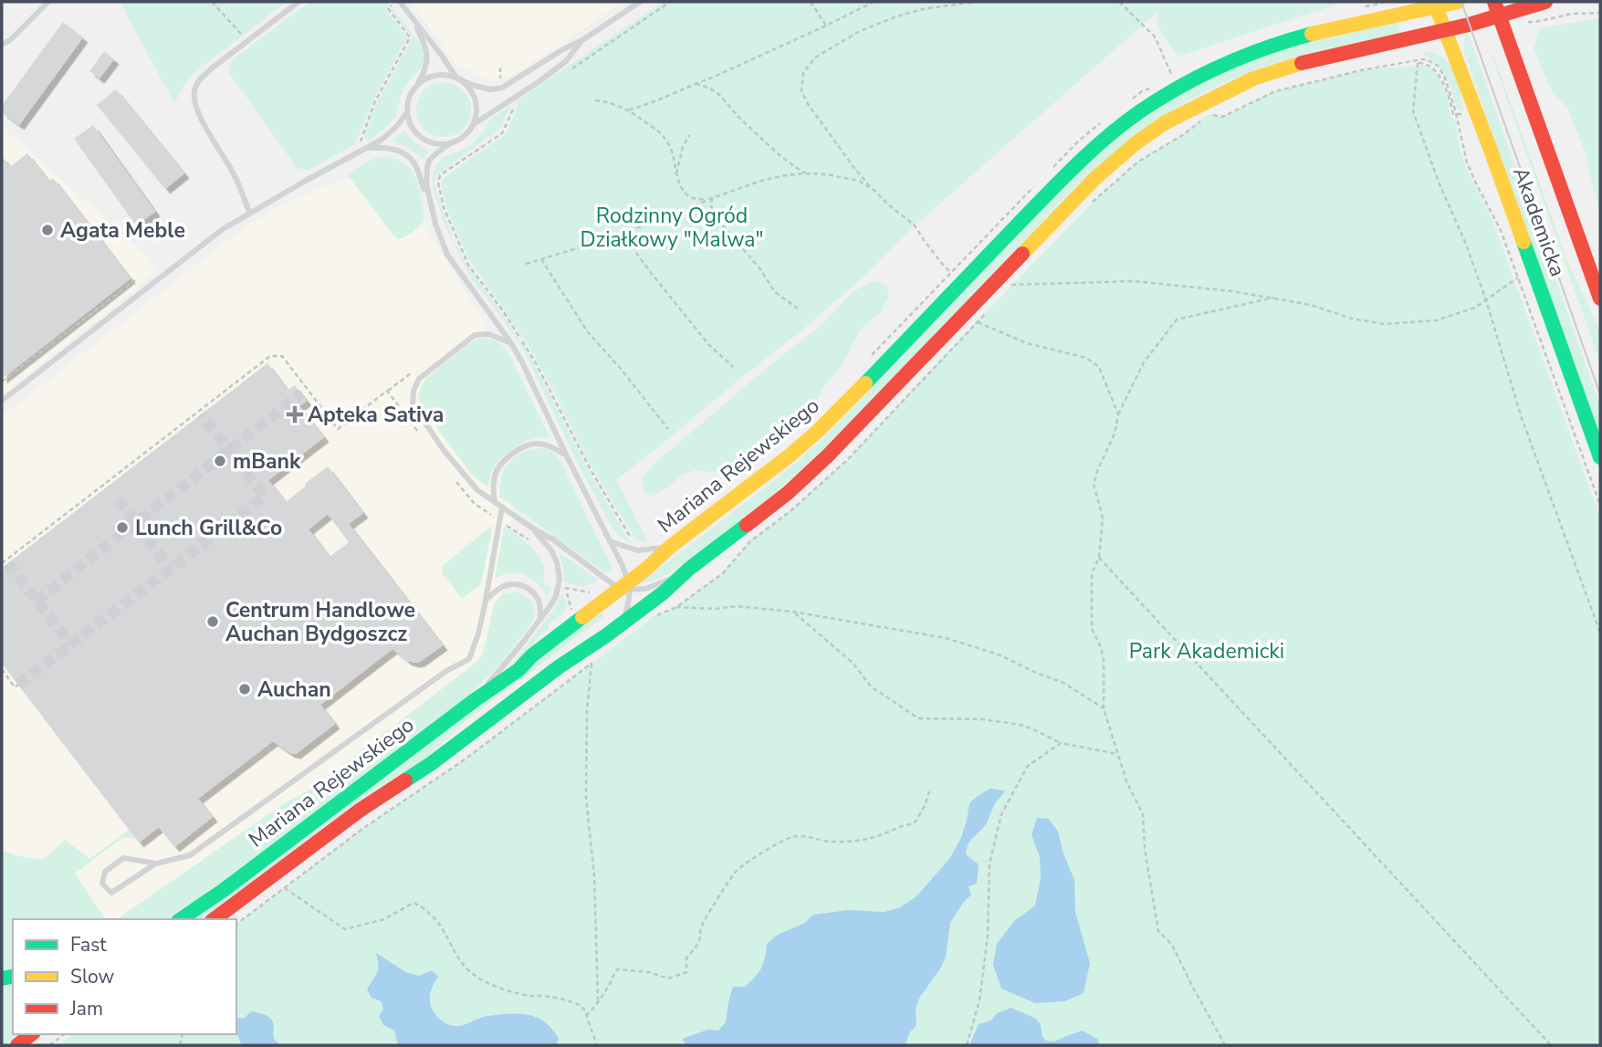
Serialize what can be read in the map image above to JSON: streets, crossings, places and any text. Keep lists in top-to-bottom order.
{
  "streets": {
    "street": ["Akademicka", "Mariana Rejewskiego"]
  },
  "crossings": [
    ["Akademicka", "Mariana Rejewskiego"]
  ],
  "parks": ["Rodzinny Ogród Działkowy \"Malwa\"", "Park Akademicki"],
  "places": {
    "other": [
      "Agata Meble",
      "mBank",
      "Lunch Grill&Co",
      "Centrum Handlowe Auchan Bydgoszcz",
      "Auchan"
    ],
    "health": ["Apteka Sativa"]
  },
  "legend": ["Fast", "Slow", "Jam"]
}
